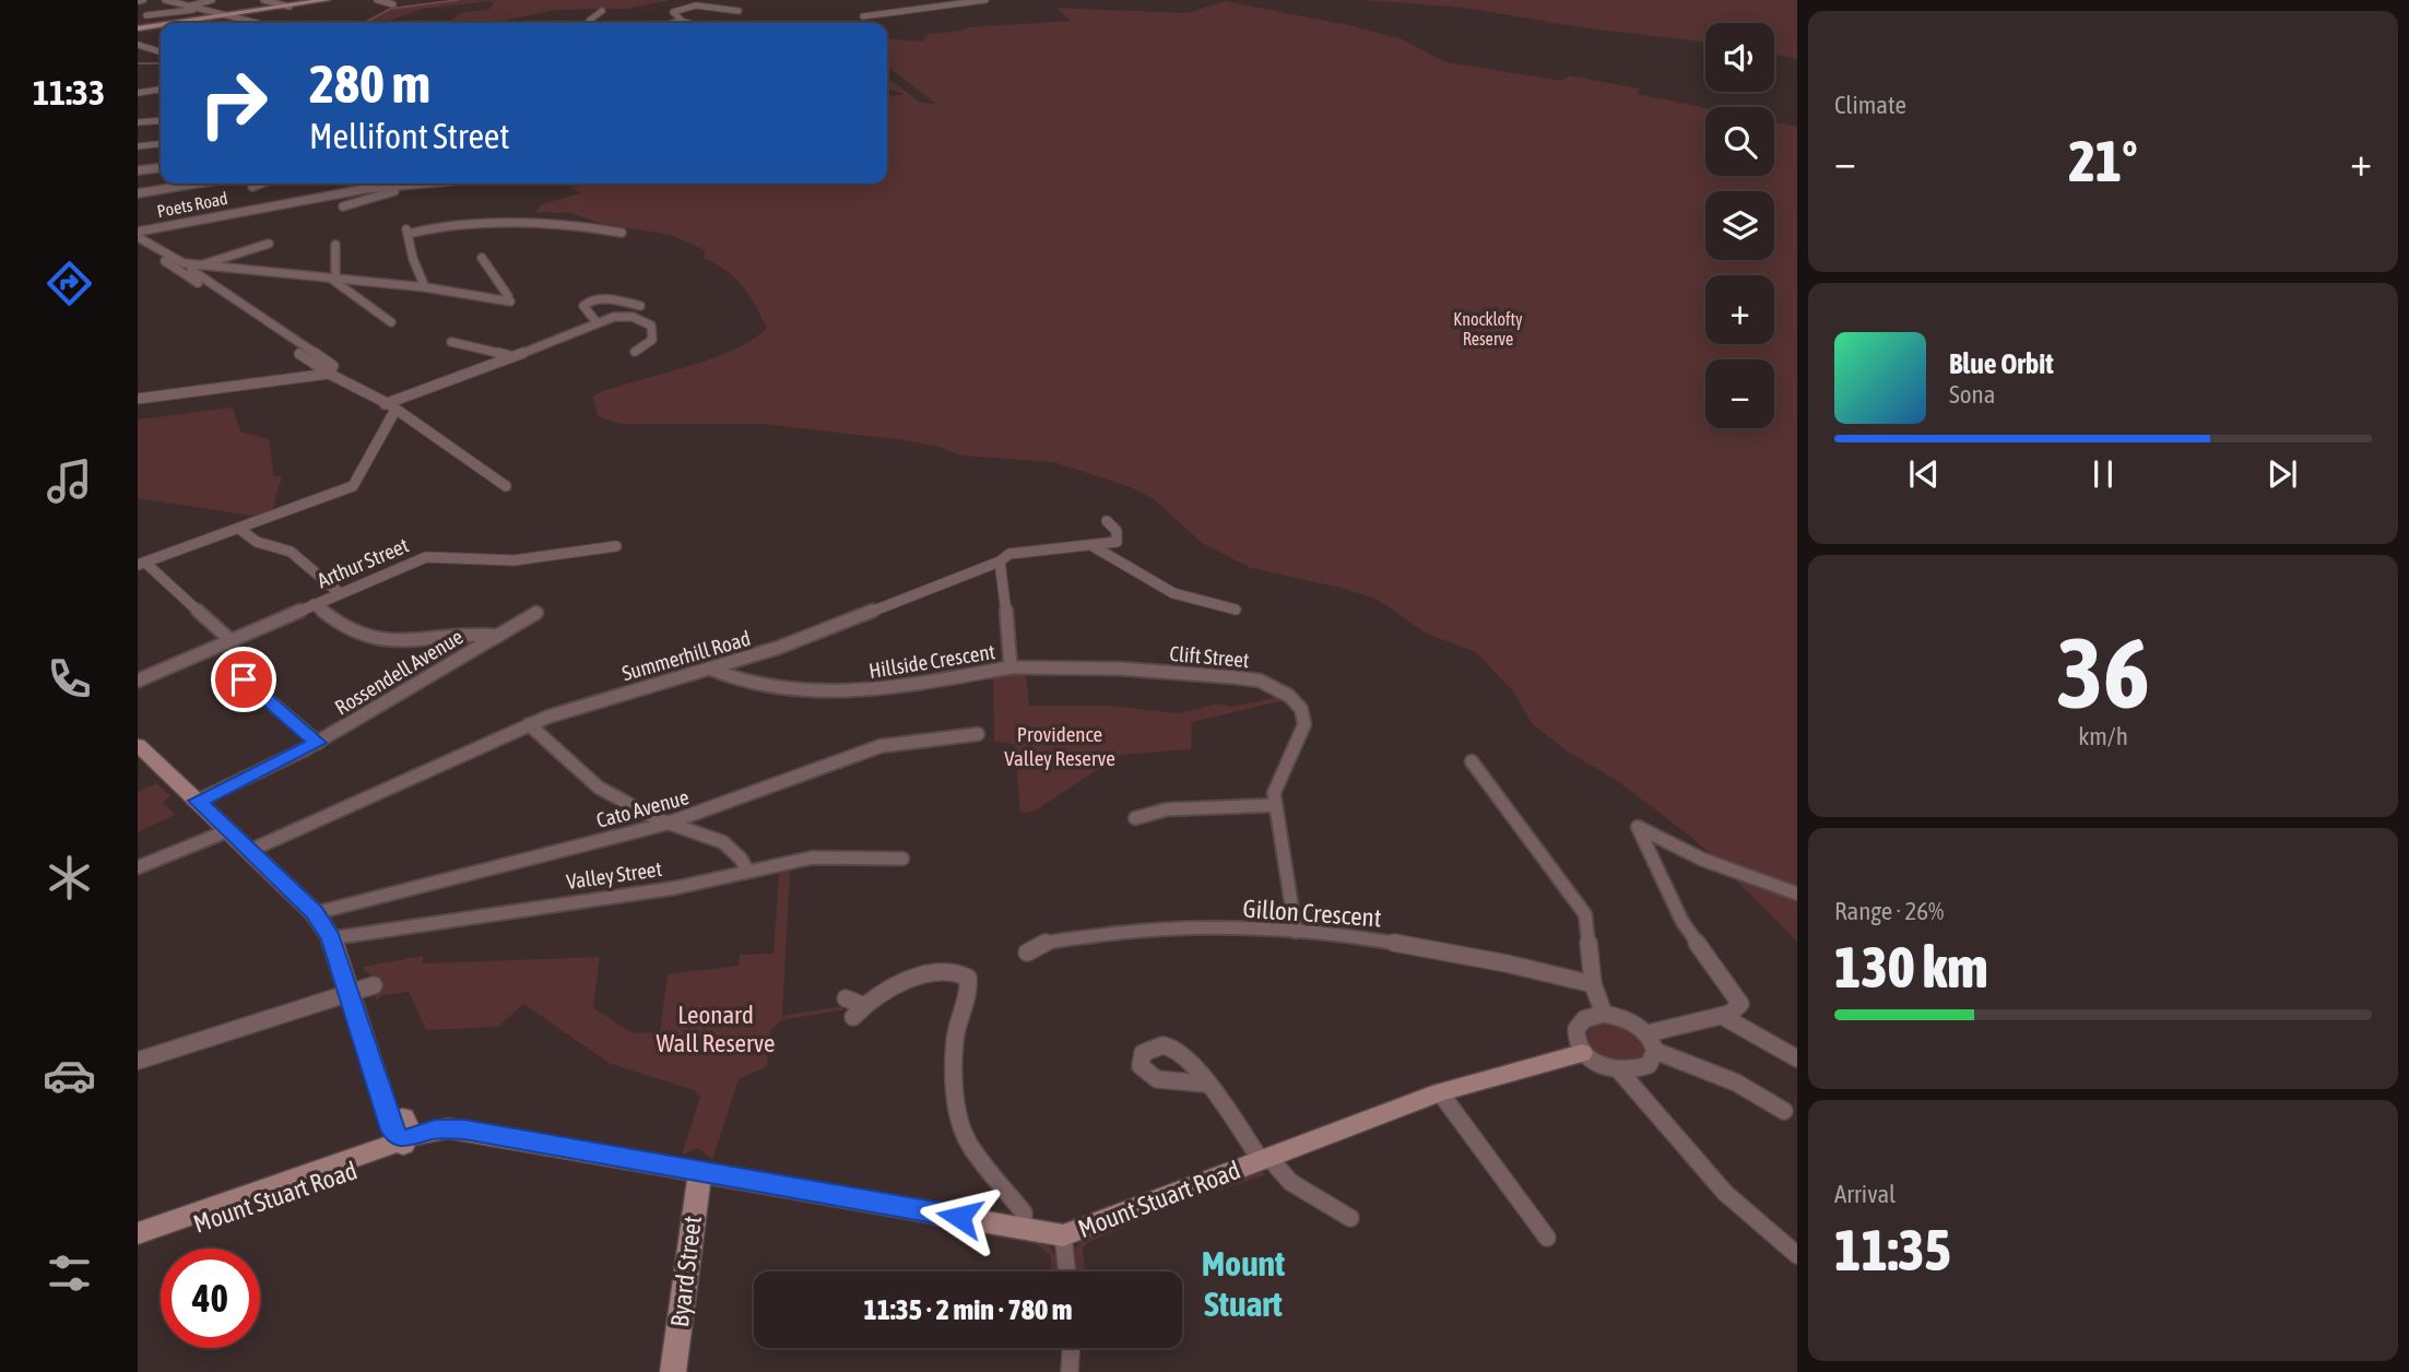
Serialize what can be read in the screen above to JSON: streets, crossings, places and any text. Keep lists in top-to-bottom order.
{
  "streets": {
    "street": [
      "Poets Road",
      "Arthur Street",
      "Summerhill Road",
      "Clift Street",
      "Hillside Crescent",
      "Rossendell Avenue",
      "Cato Avenue",
      "Valley Street",
      "Gillon Crescent",
      "Mount Stuart Road",
      "Byard Street"
    ]
  },
  "crossings": [
    ["Summerhill Road", "Hillside Crescent"],
    ["Clift Street", "Hillside Crescent"],
    ["Clift Street", "Gillon Crescent"],
    ["Mount Stuart Road", "Byard Street"]
  ],
  "districts": ["Mount Stuart"],
  "parks": ["Knocklofty Reserve", "Providence Valley Reserve", "Leonard Wall Reserve"],
  "page": {
    "tabs": "11:33",
    "tile": [
      "Climate",
      ["36", "km/h"],
      ["Range · 26%", "130 km"],
      ["Arrival", "11:35"]
    ],
    "map_buttons": ["+", "−"],
    "turn": ["280 m", "Mellifont Street"],
    "heat": ["−", "21°", "+"],
    "song": ["Blue Orbit", "Sona"],
    "limit": "40",
    "trip": "11:35 · 2 min · 780 m"
  }
}
